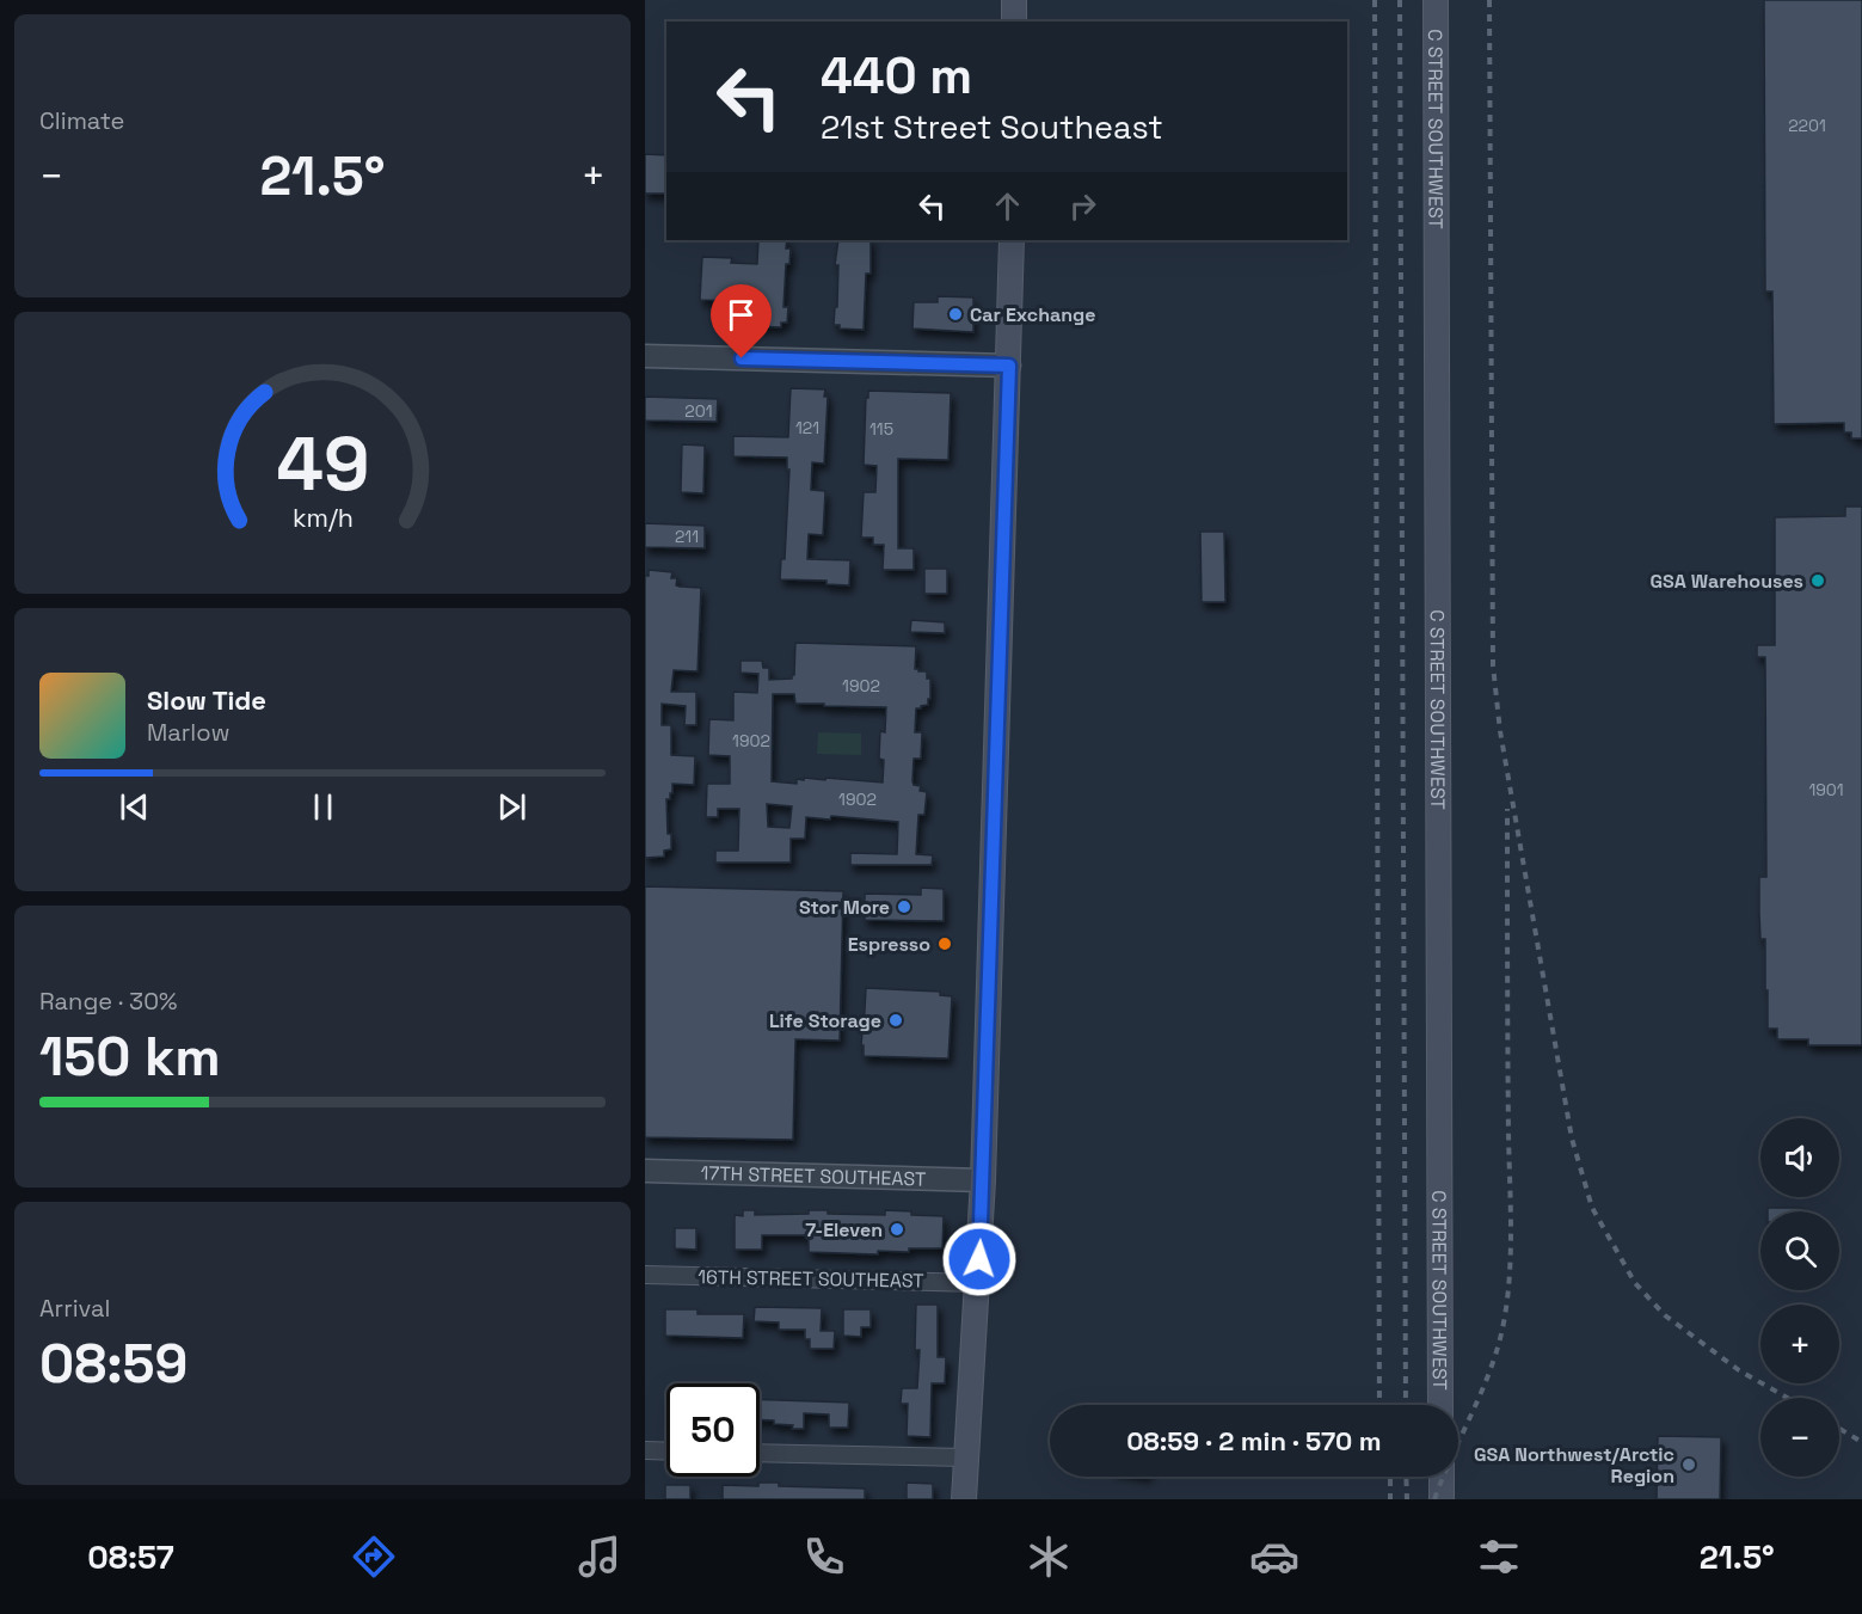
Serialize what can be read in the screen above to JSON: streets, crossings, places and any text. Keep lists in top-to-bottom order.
{
  "streets": {
    "main road": ["C STREET SOUTHWEST"],
    "street": ["17TH STREET SOUTHEAST", "16TH STREET SOUTHEAST"]
  },
  "places": [
    "Car Exchange",
    "GSA Warehouses",
    "Stor More",
    "Espresso",
    "Life Storage",
    "7-Eleven",
    "GSA Northwest/Arctic Region"
  ],
  "house_numbers": [
    "2201",
    "201",
    "121",
    "115",
    "211",
    "1902",
    "1902",
    "1901",
    "1902"
  ],
  "page": {
    "tile": [
      "Climate",
      ["Range · 30%", "150 km"],
      ["Arrival", "08:59"]
    ],
    "turn": ["440 m", "21st Street Southeast"],
    "heat": ["−", "21.5°", "+"],
    "song": ["Slow Tide", "Marlow"],
    "map_buttons": ["+", "−"],
    "limit": "50",
    "trip": "08:59 · 2 min · 570 m",
    "tabs": ["08:57", "21.5°"],
    "gauge": ["49", "km/h"]
  }
}
